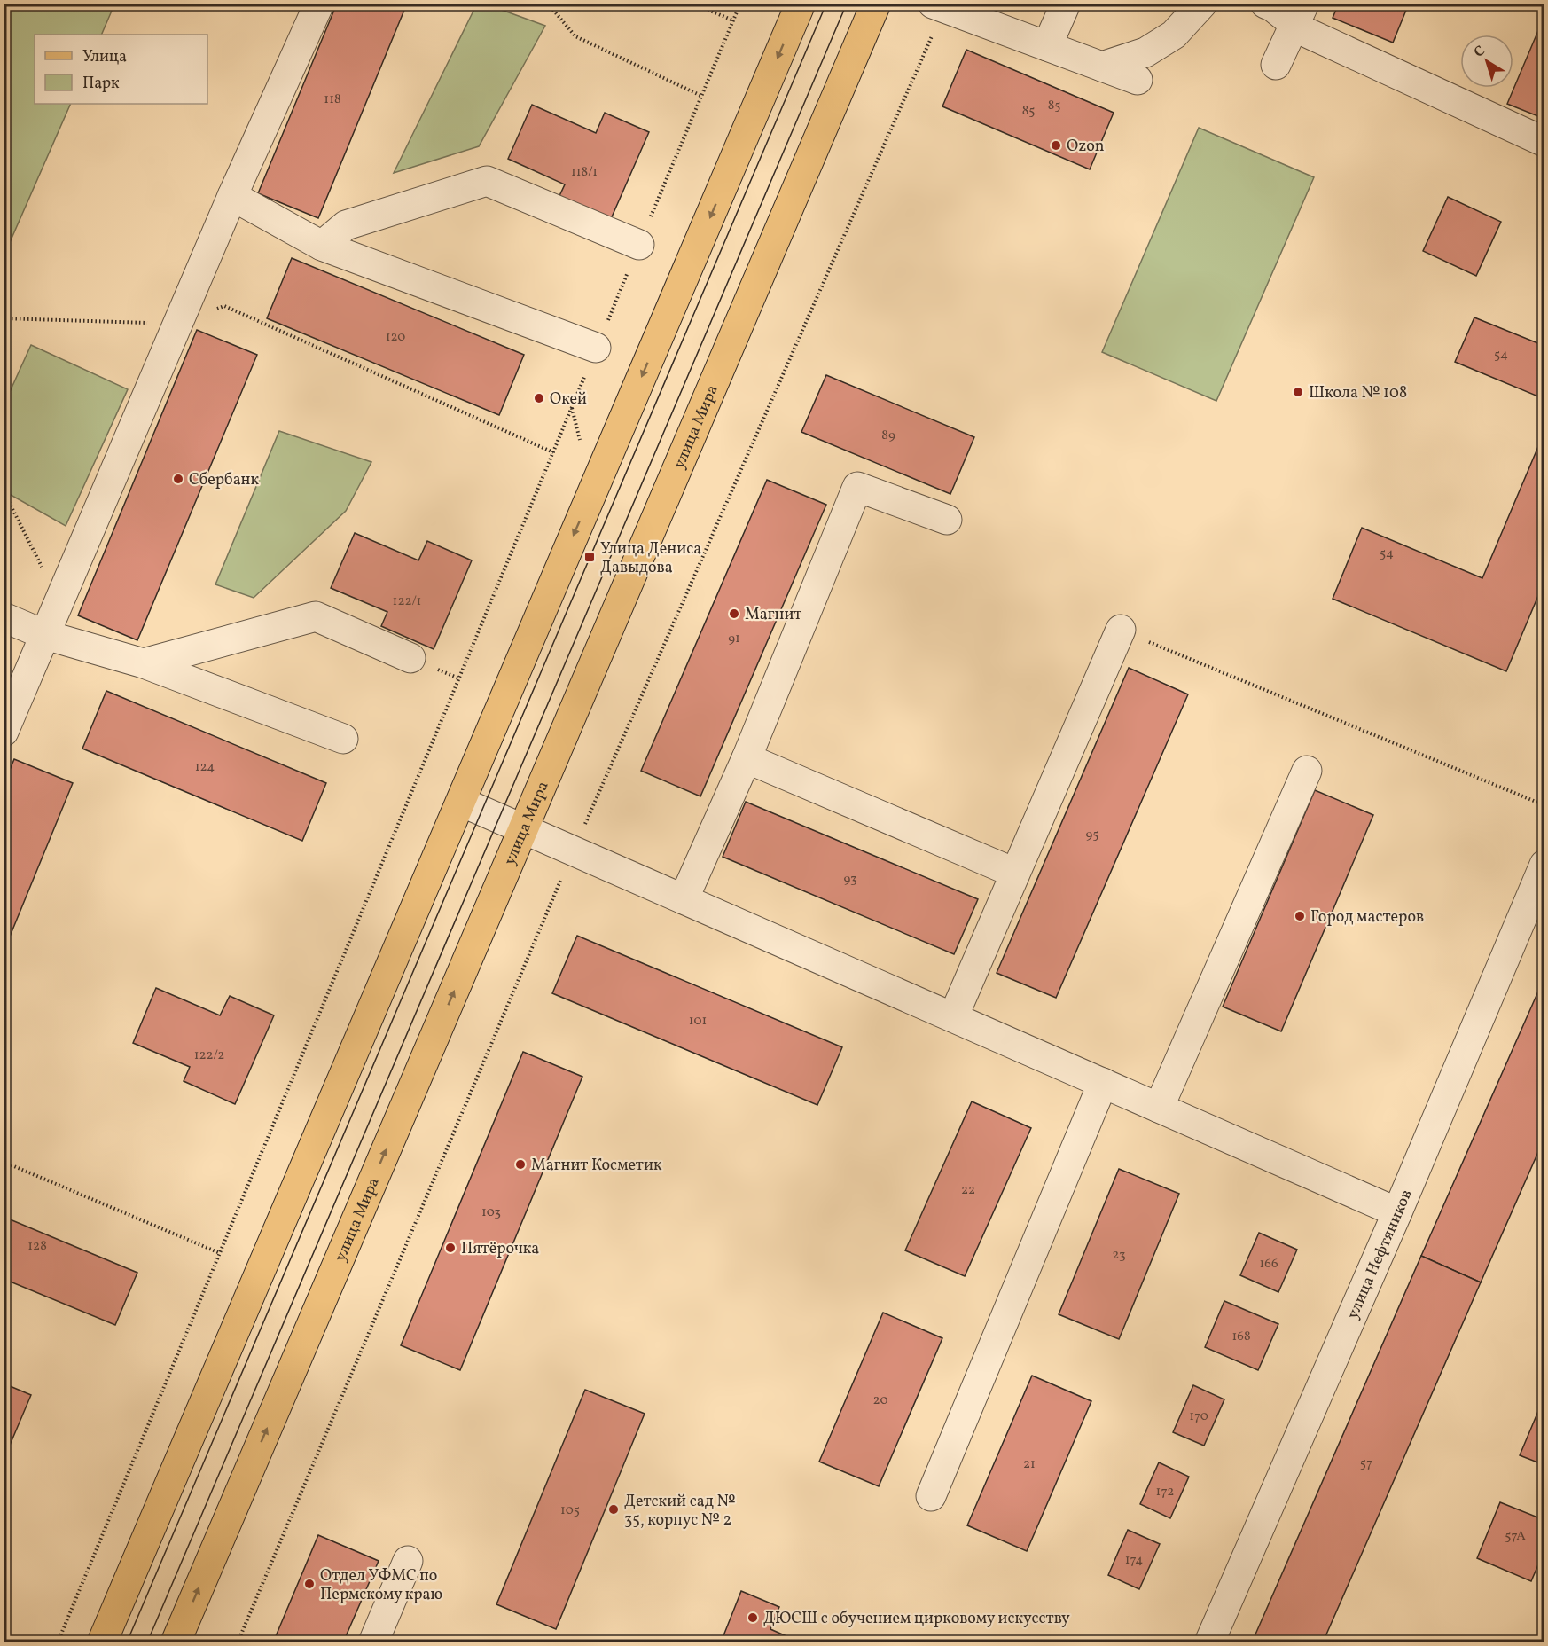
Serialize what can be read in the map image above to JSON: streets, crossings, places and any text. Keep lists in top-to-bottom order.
{
  "streets": {
    "main road": ["улица Мира"],
    "street": ["улица Нефтяников"]
  },
  "places": {
    "other": [
      "Ozon",
      "Школа № 108",
      "Окей",
      "Сбербанк",
      "Магнит",
      "Город мастеров",
      "Магнит Косметик",
      "Пятёрочка",
      "Детский сад № 35, корпус № 2",
      "Отдел УФМС по Пермскому краю",
      "ДЮСШ с обучением цирковому искусству"
    ],
    "transit": ["Улица Дениса Давыдова"]
  },
  "house_numbers": [
    "118",
    "85",
    "85",
    "118/1",
    "120",
    "54",
    "89",
    "54",
    "122/1",
    "91",
    "124",
    "95",
    "93",
    "101",
    "122/2",
    "22",
    "103",
    "128",
    "23",
    "166",
    "168",
    "20",
    "170",
    "57",
    "21",
    "172",
    "105",
    "57А",
    "174"
  ],
  "legend": ["Улица", "Парк"],
  "north": "top left"
}
